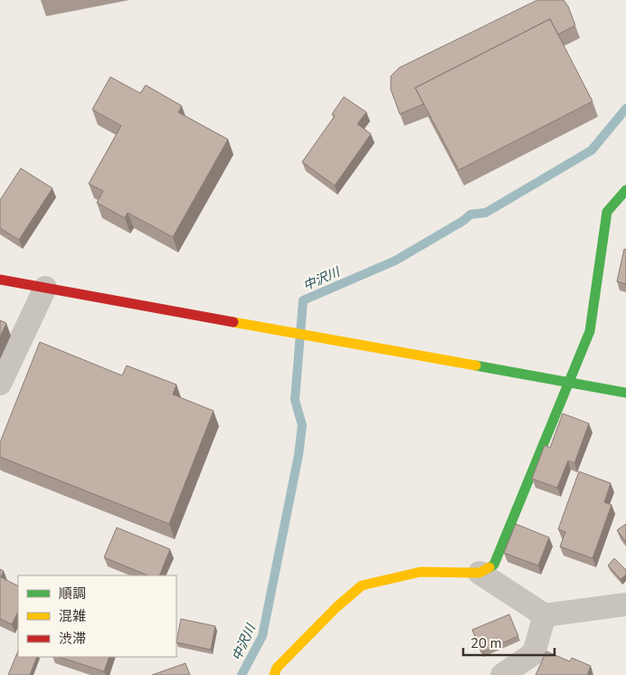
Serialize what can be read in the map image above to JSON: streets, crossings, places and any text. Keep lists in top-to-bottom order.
{
  "water": ["中沢川"],
  "legend": ["順調", "混雑", "渋滞"],
  "scale_bar": "20 m"
}
